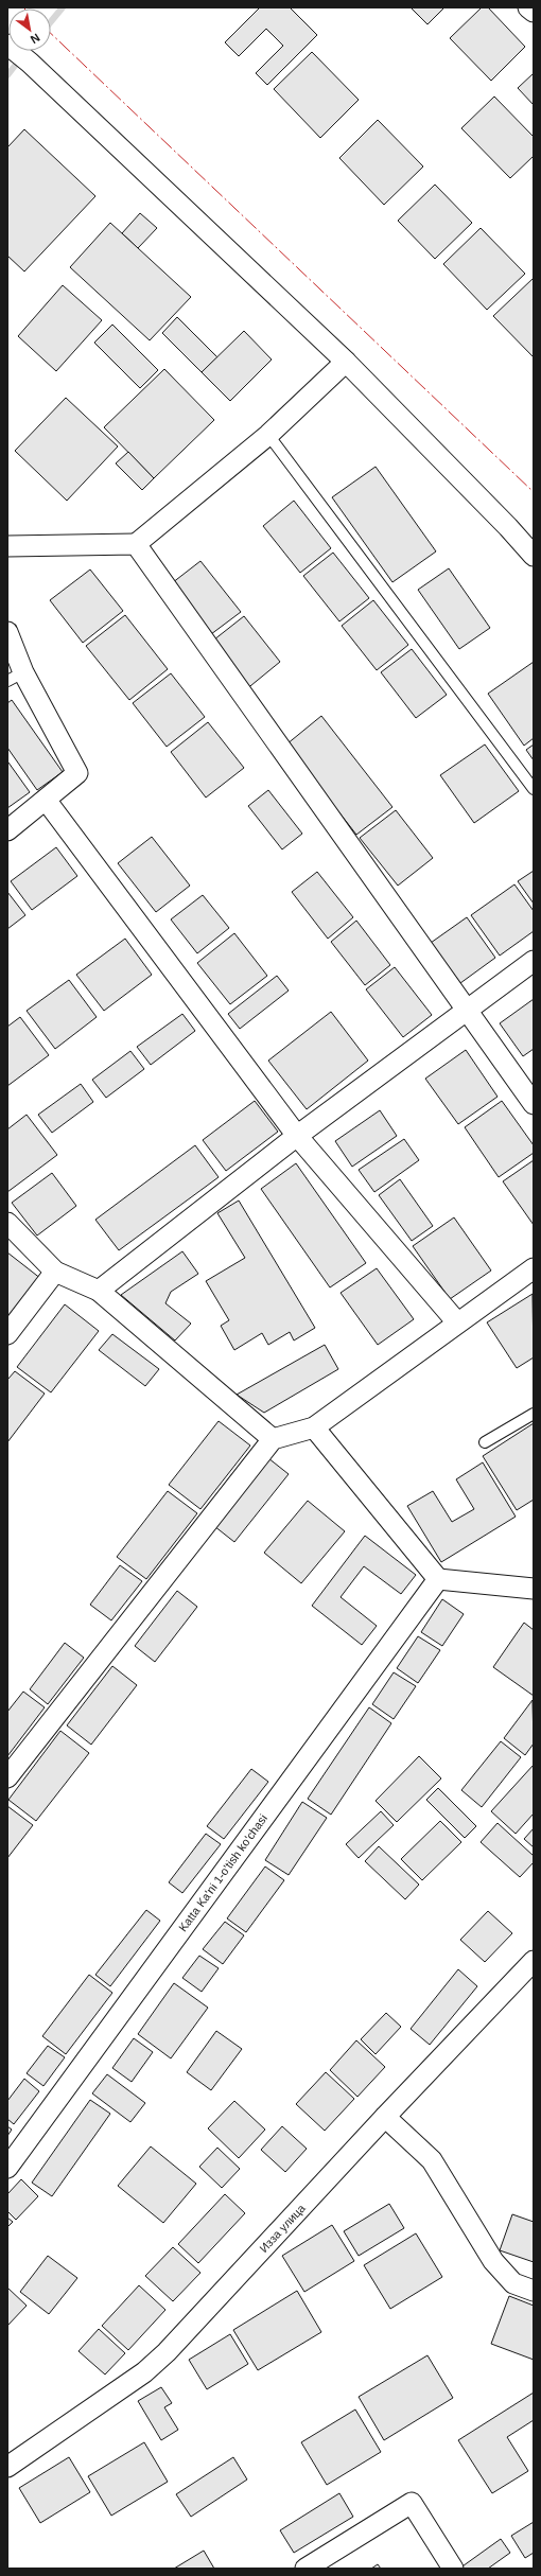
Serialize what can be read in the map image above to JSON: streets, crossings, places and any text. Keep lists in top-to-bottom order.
{
  "streets": {
    "street": ["Katta Ka'ni 1-o'tish ko'chasi", "Изза улица"]
  },
  "north": "bottom right"
}
